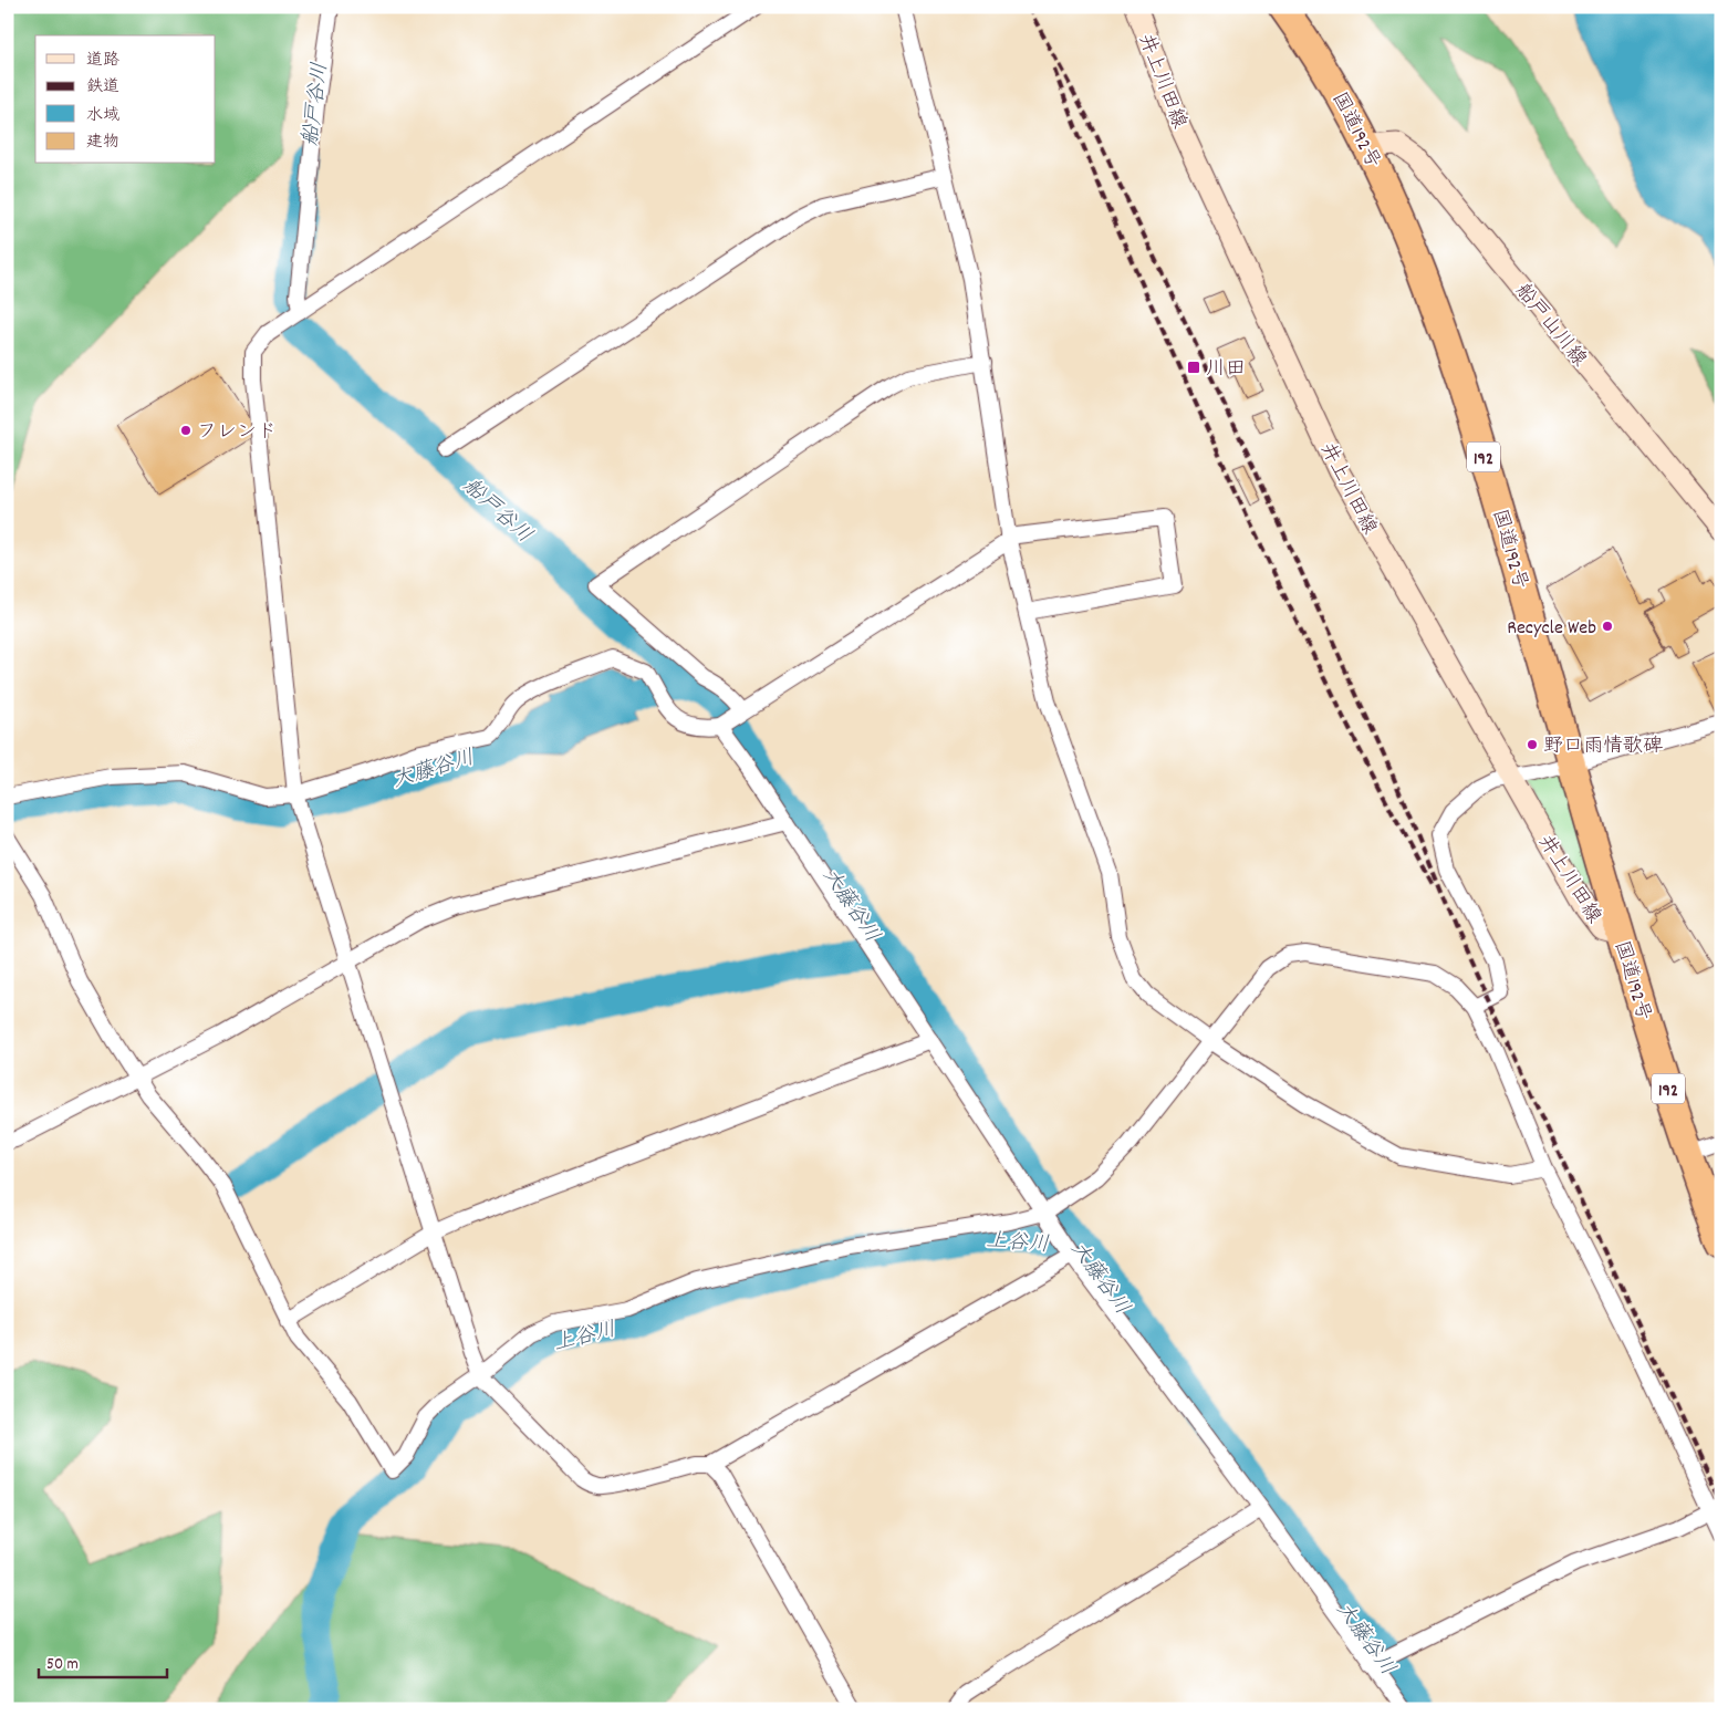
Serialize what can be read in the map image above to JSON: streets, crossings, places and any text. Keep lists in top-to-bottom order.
{
  "streets": {
    "highway": ["国道192号", "192"],
    "main road": ["井上川田線", "船戸山川線"]
  },
  "crossings": [
    ["井上川田線", "国道192号"],
    ["国道192号", "船戸山川線"]
  ],
  "water": ["船戸谷川", "大藤谷川", "上谷川"],
  "places": {
    "transit": ["川田"],
    "other": ["フレンド", "Recycle Web", "野口雨情歌碑"]
  },
  "legend": [
    "道路",
    "鉄道",
    "水域",
    "建物"
  ],
  "scale_bar": "50 m"
}
